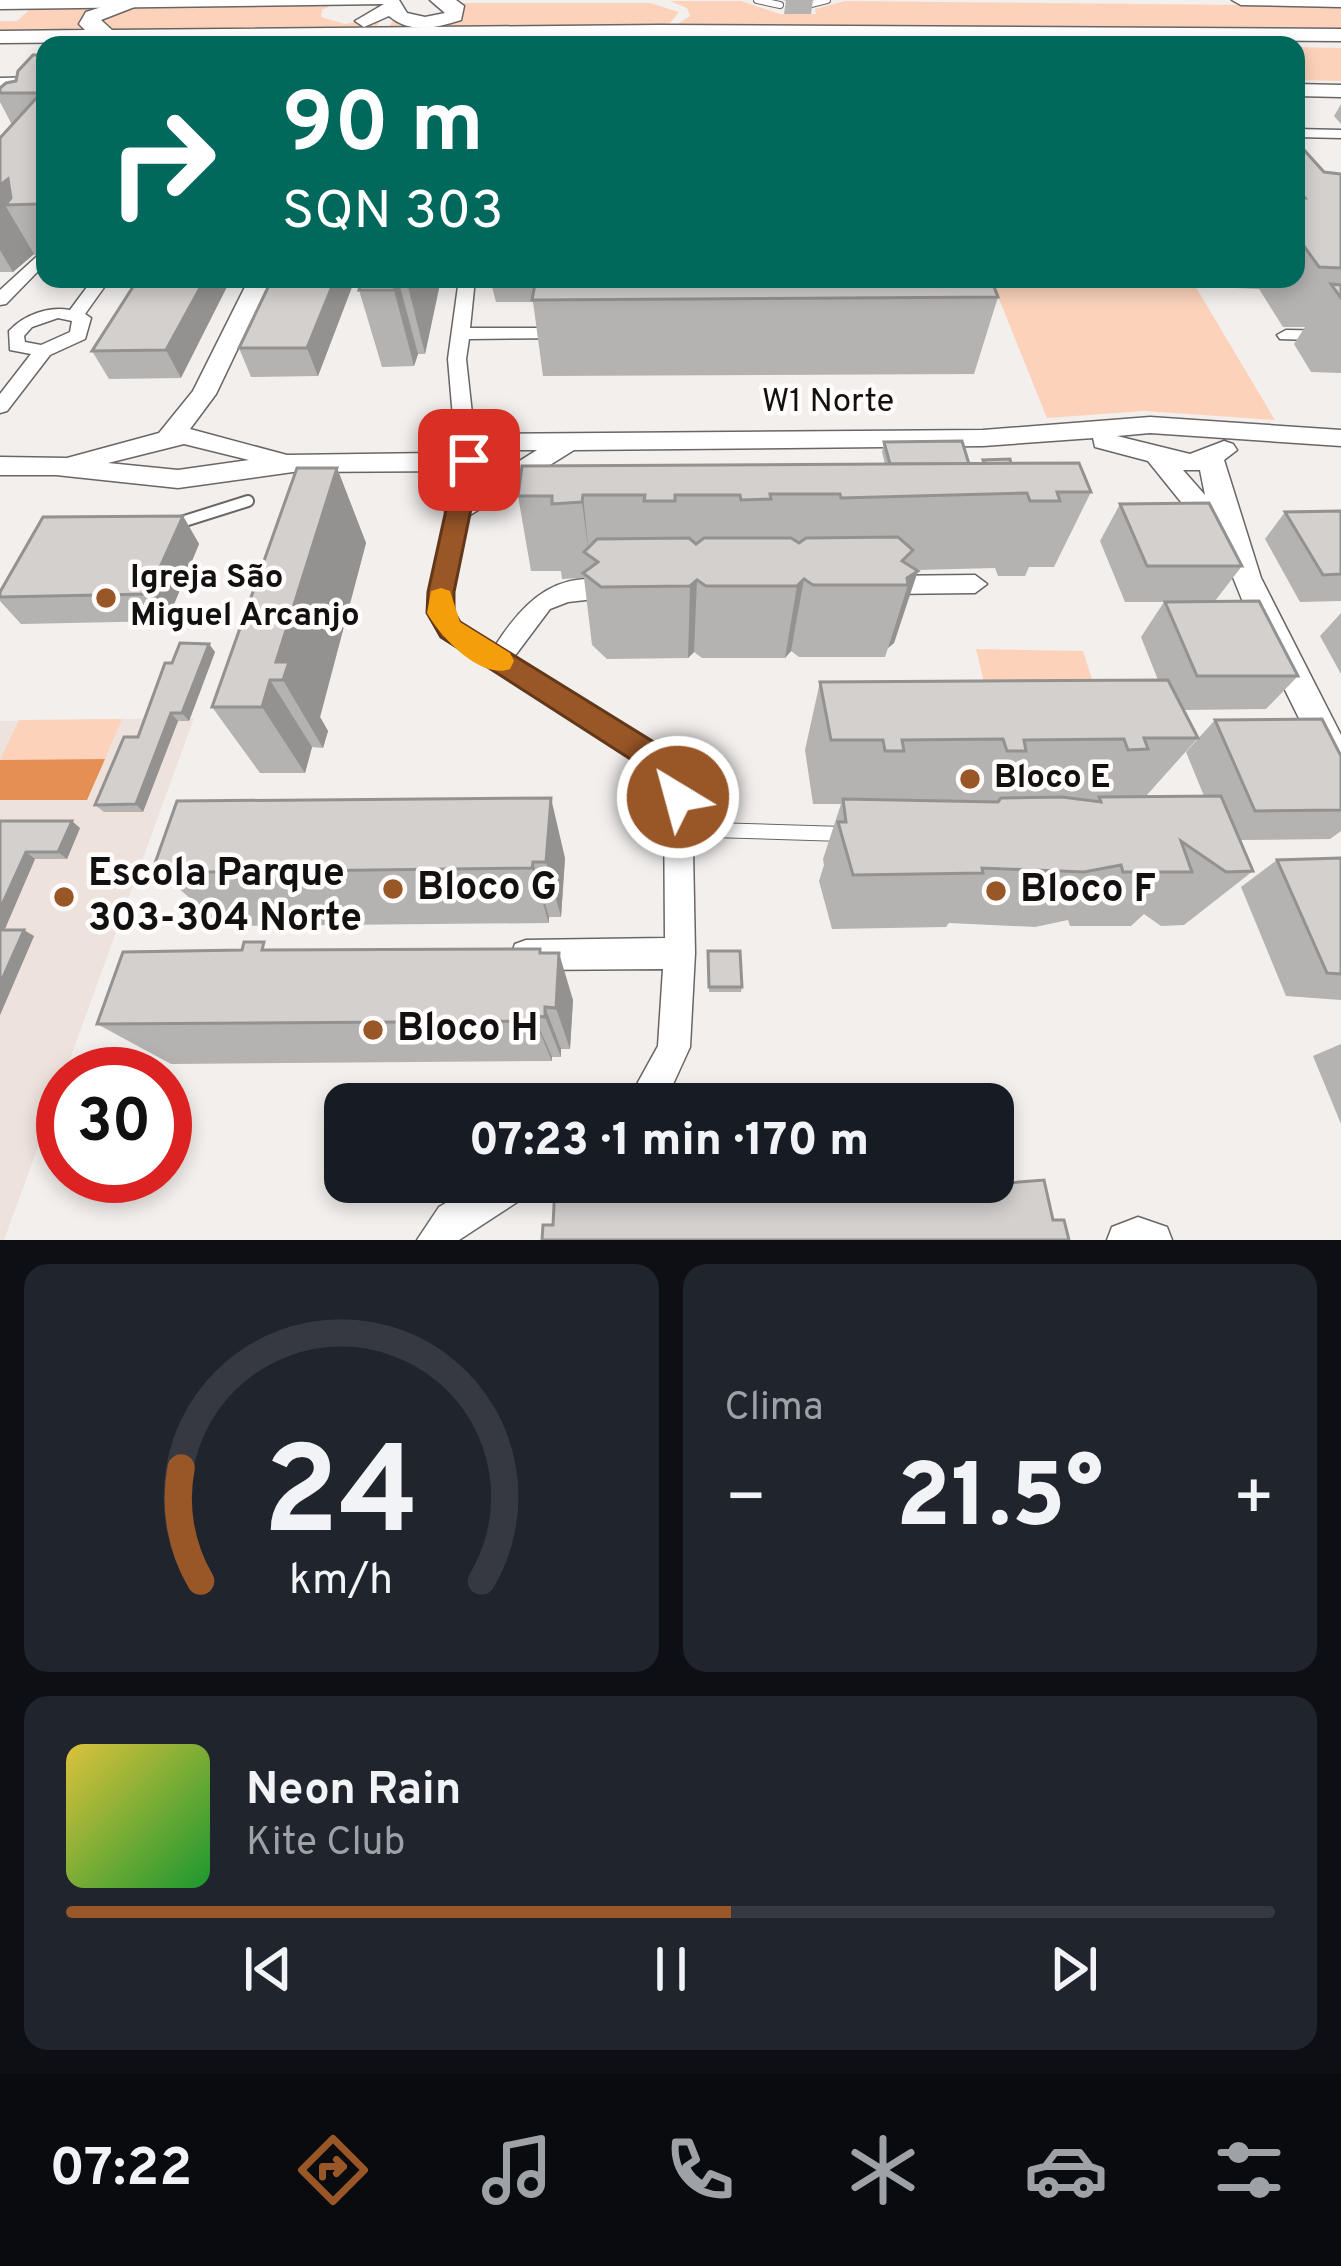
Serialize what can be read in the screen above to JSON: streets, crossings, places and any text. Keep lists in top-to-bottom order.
{
  "streets": {
    "street": ["W1 Norte"]
  },
  "places": [
    "Igreja São Miguel Arcanjo",
    "Bloco E",
    "Bloco G",
    "Bloco F",
    "Escola Parque 303-304 Norte",
    "Bloco H"
  ],
  "page": {
    "turn": ["90 m", "SQN 303"],
    "limit": "30",
    "trip": "07:23 · 1 min · 170 m",
    "tile": "Clima",
    "heat": ["−", "21.5°", "+"],
    "song": ["Neon Rain", "Kite Club"],
    "tabs": "07:22",
    "gauge": ["24", "km/h"]
  }
}
